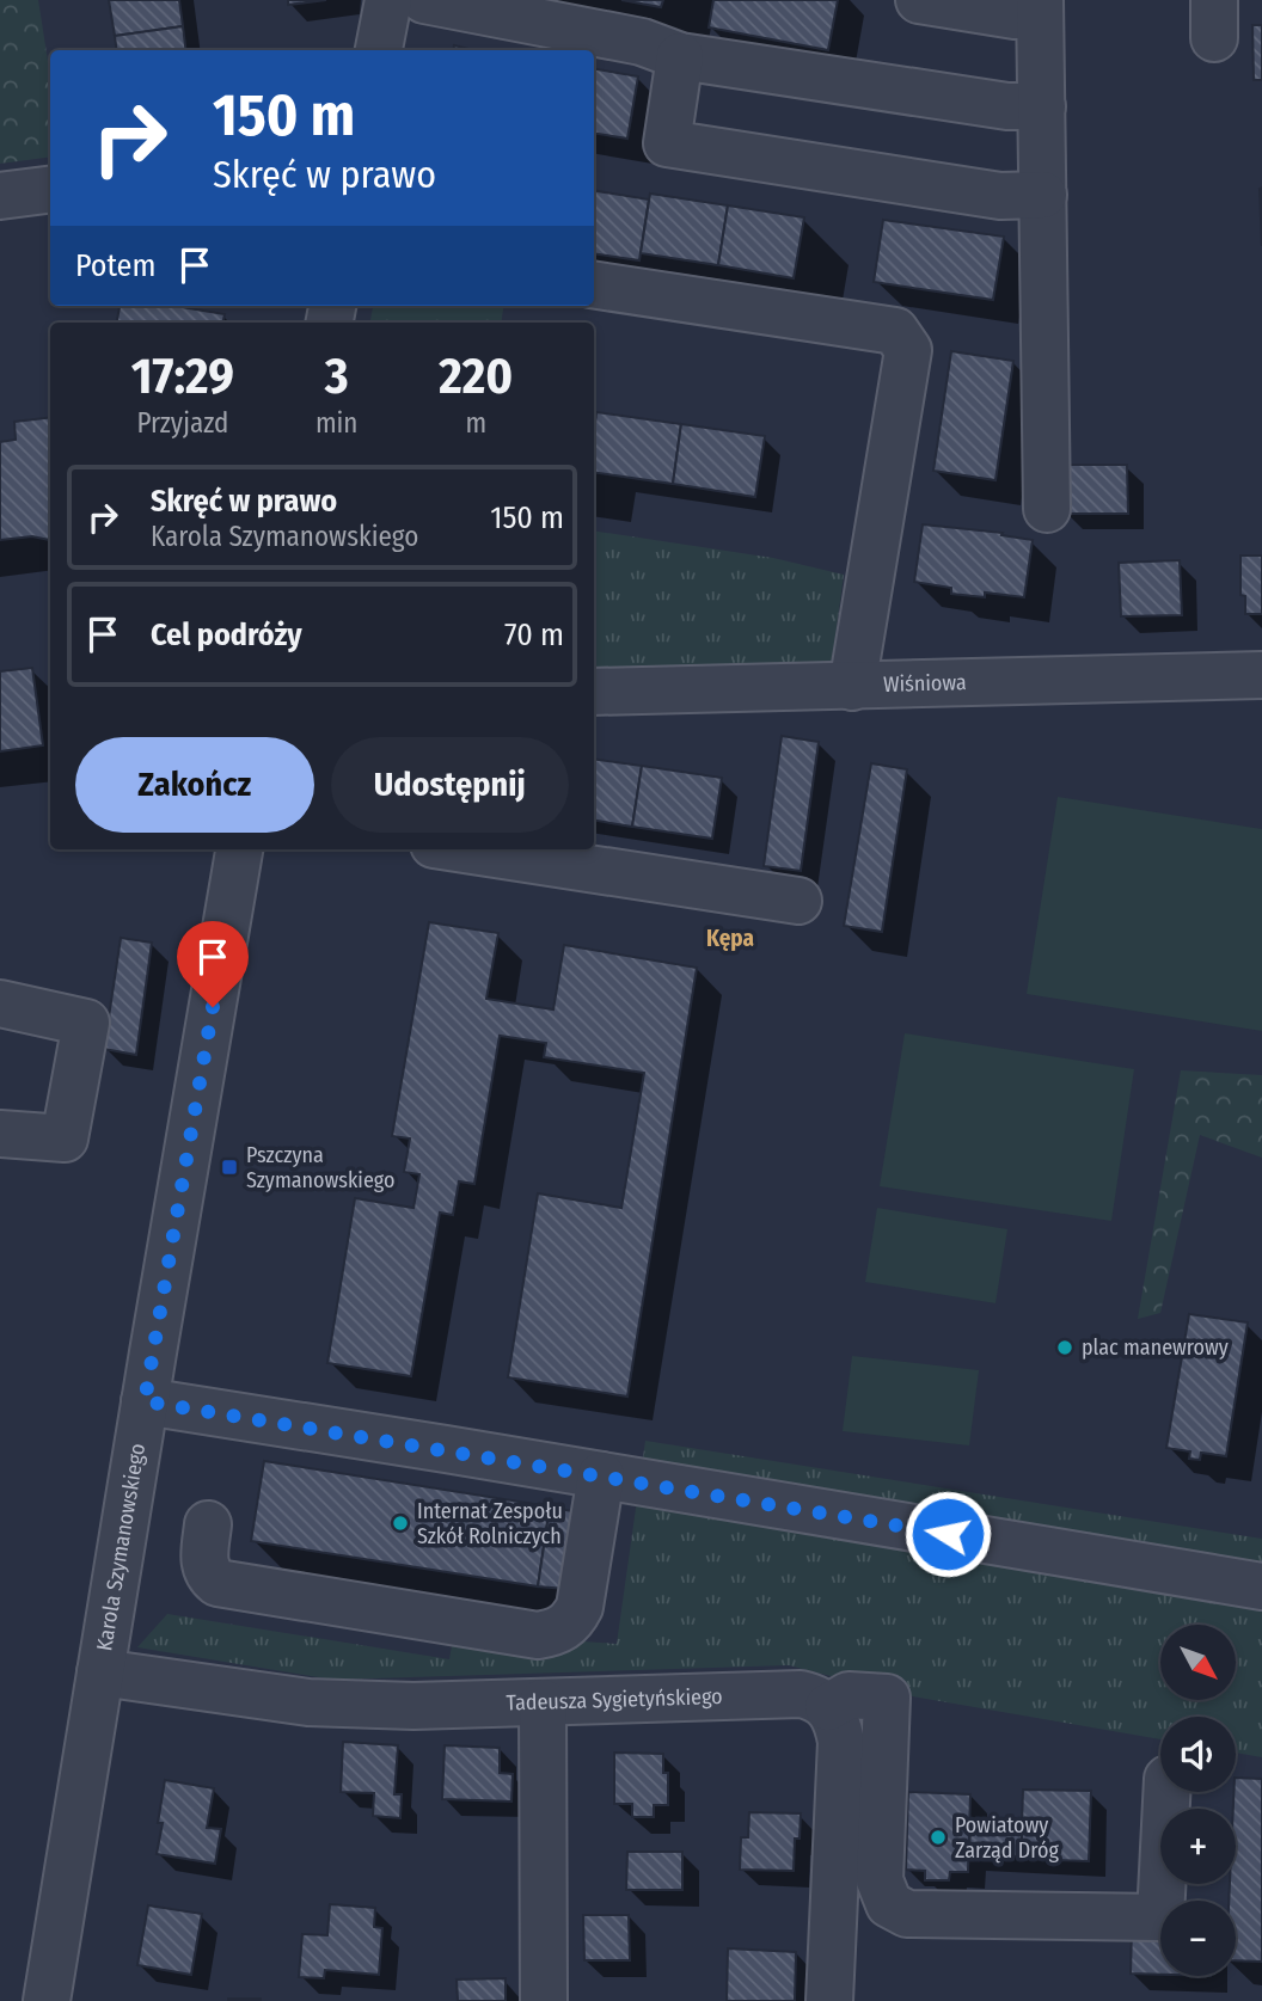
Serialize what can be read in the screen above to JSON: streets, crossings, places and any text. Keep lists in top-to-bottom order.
{
  "streets": {
    "street": ["Wiśniowa", "Karola Szymanowskiego", "Tadeusza Sygietyńskiego"]
  },
  "crossings": [
    ["Karola Szymanowskiego", "Tadeusza Sygietyńskiego"]
  ],
  "districts": ["Kępa"],
  "places": {
    "transit": ["Pszczyna Szymanowskiego"],
    "other": ["plac manewrowy", "Internat Zespołu Szkół Rolniczych", "Powiatowy Zarząd Dróg"]
  },
  "north": "bottom right",
  "page": {
    "turn": ["150 m", "Skręć w prawo"],
    "then": "Potem",
    "eta": [
      "17:29",
      "Przyjazd",
      "3",
      "min",
      "220",
      "m"
    ],
    "list": [
      {
        "name": "Skręć w prawo",
        "note": "Karola Szymanowskiego",
        "value": "150 m"
      },
      {
        "name": "Cel podróży",
        "value": "70 m"
      }
    ],
    "buttons": ["Zakończ", "Udostępnij"],
    "map_buttons": ["+", "−"]
  }
}
